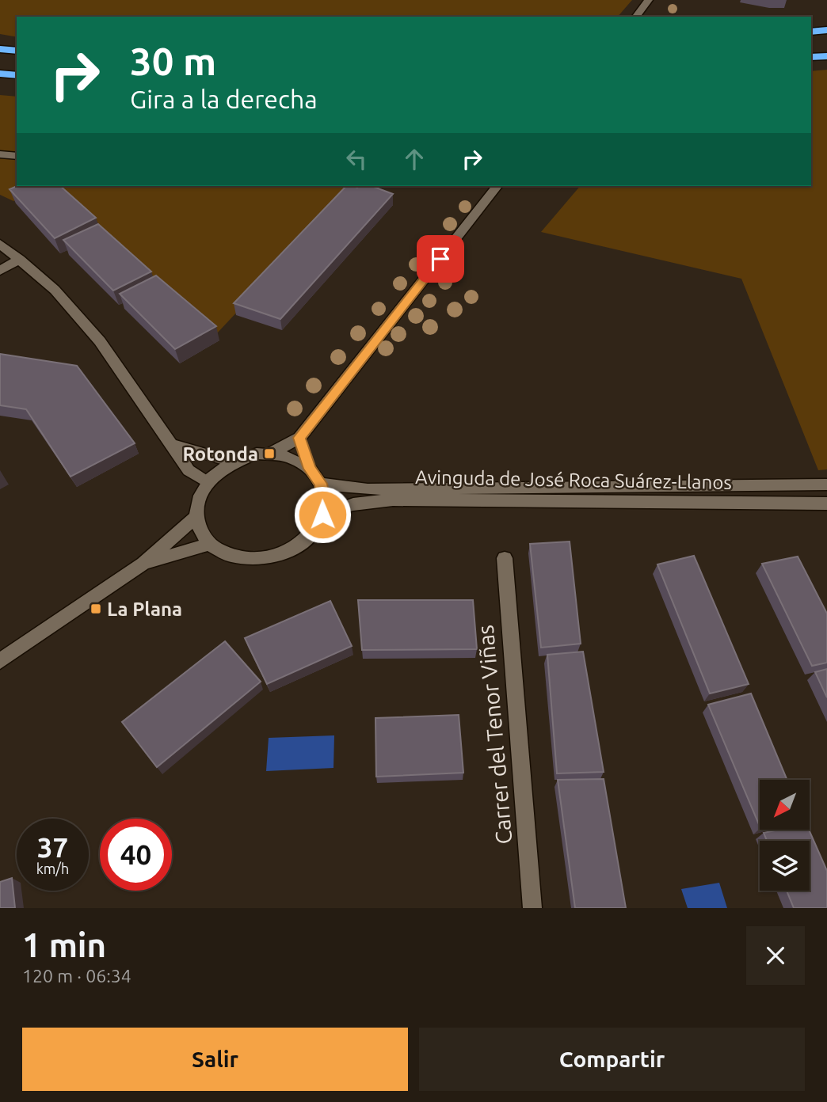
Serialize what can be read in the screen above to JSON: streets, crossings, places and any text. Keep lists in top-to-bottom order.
{
  "streets": {
    "street": ["Avinguda de José Roca Suárez-Llanos", "Carrer del Tenor Viñas"]
  },
  "places": {
    "transit": ["Rotonda", "La Plana"]
  },
  "north": "bottom left",
  "page": {
    "turn": ["30 m", "Gira a la derecha"],
    "speed": "37 km/h",
    "limit": "40",
    "heading": ["1 min", "120 m · 06:34"],
    "buttons": ["Salir", "Compartir"]
  }
}
